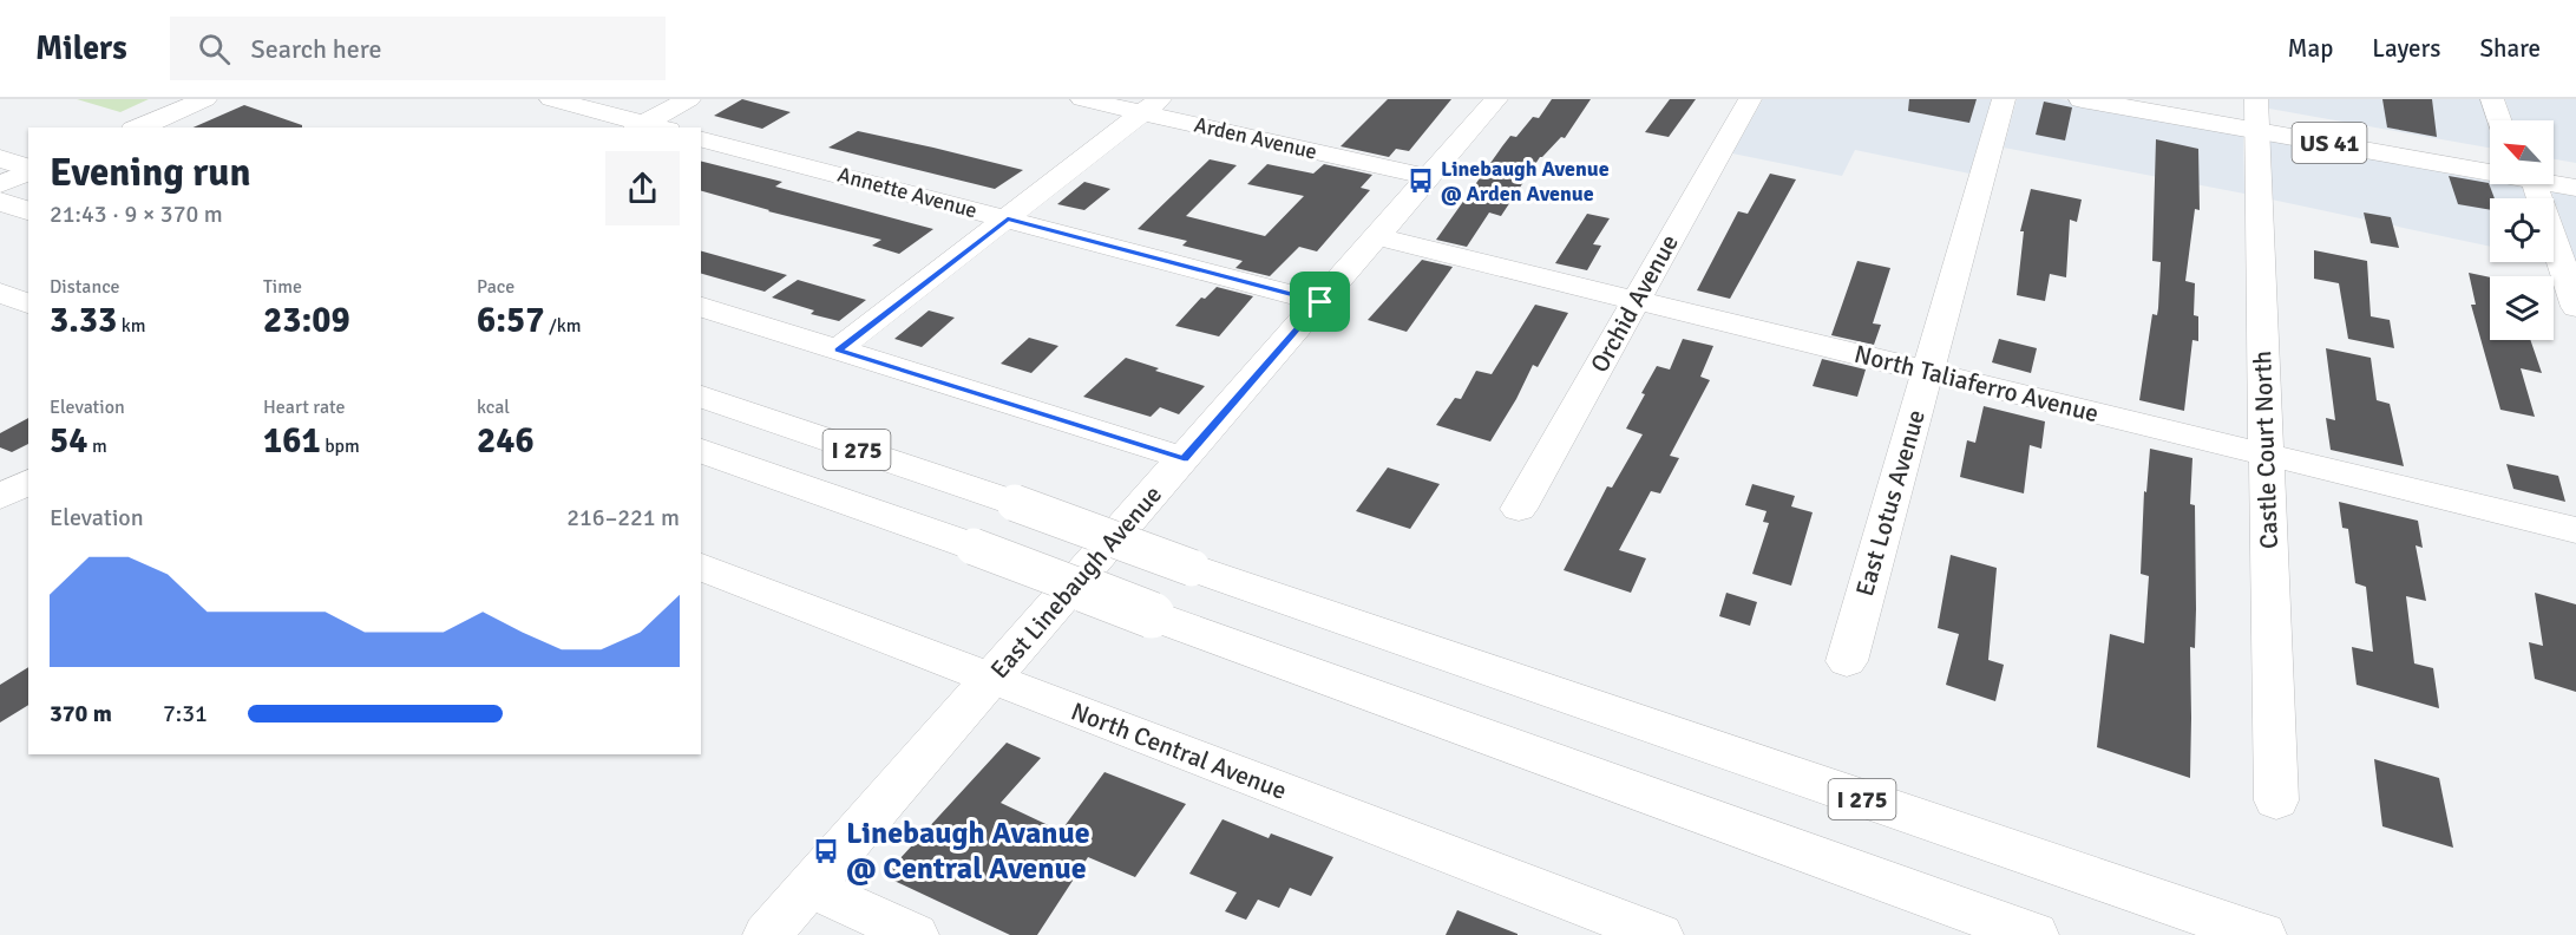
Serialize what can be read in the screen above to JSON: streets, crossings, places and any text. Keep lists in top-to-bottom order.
{
  "streets": {
    "main road": ["US 41", "I 275"],
    "street": [
      "Arden Avenue",
      "Annette Avenue",
      "Orchid Avenue",
      "North Taliaferro Avenue",
      "Castle Court North",
      "East Lotus Avenue",
      "East Linebaugh Avenue",
      "North Central Avenue"
    ]
  },
  "crossings": [
    ["Arden Avenue", "East Linebaugh Avenue"],
    ["US 41", "Castle Court North"],
    ["Annette Avenue", "East Linebaugh Avenue"],
    ["Orchid Avenue", "North Taliaferro Avenue"],
    ["North Taliaferro Avenue", "Castle Court North"],
    ["North Taliaferro Avenue", "East Lotus Avenue"],
    ["North Taliaferro Avenue", "East Linebaugh Avenue"],
    ["East Linebaugh Avenue", "North Central Avenue"]
  ],
  "places": {
    "bus stop": ["Linebaugh Avenue @ Arden Avenue", "Linebaugh Avanue @ Central Avenue"]
  },
  "north": "top left",
  "page": {
    "header": "Milers",
    "search": "Search here",
    "nav": ["Map", "Layers", "Share"],
    "heading": ["Evening run", "21:43 · 9 × 370 m"],
    "stats": [
      ["Distance", "3.33 km"],
      ["Time", "23:09"],
      ["Pace", "6:57 /km"],
      ["Elevation", "54 m"],
      ["Heart rate", "161 bpm"],
      ["kcal", "246"]
    ],
    "chart": ["Elevation", "216–221 m"],
    "list": [
      {
        "name": "370 m",
        "note": "7:31"
      }
    ]
  }
}
